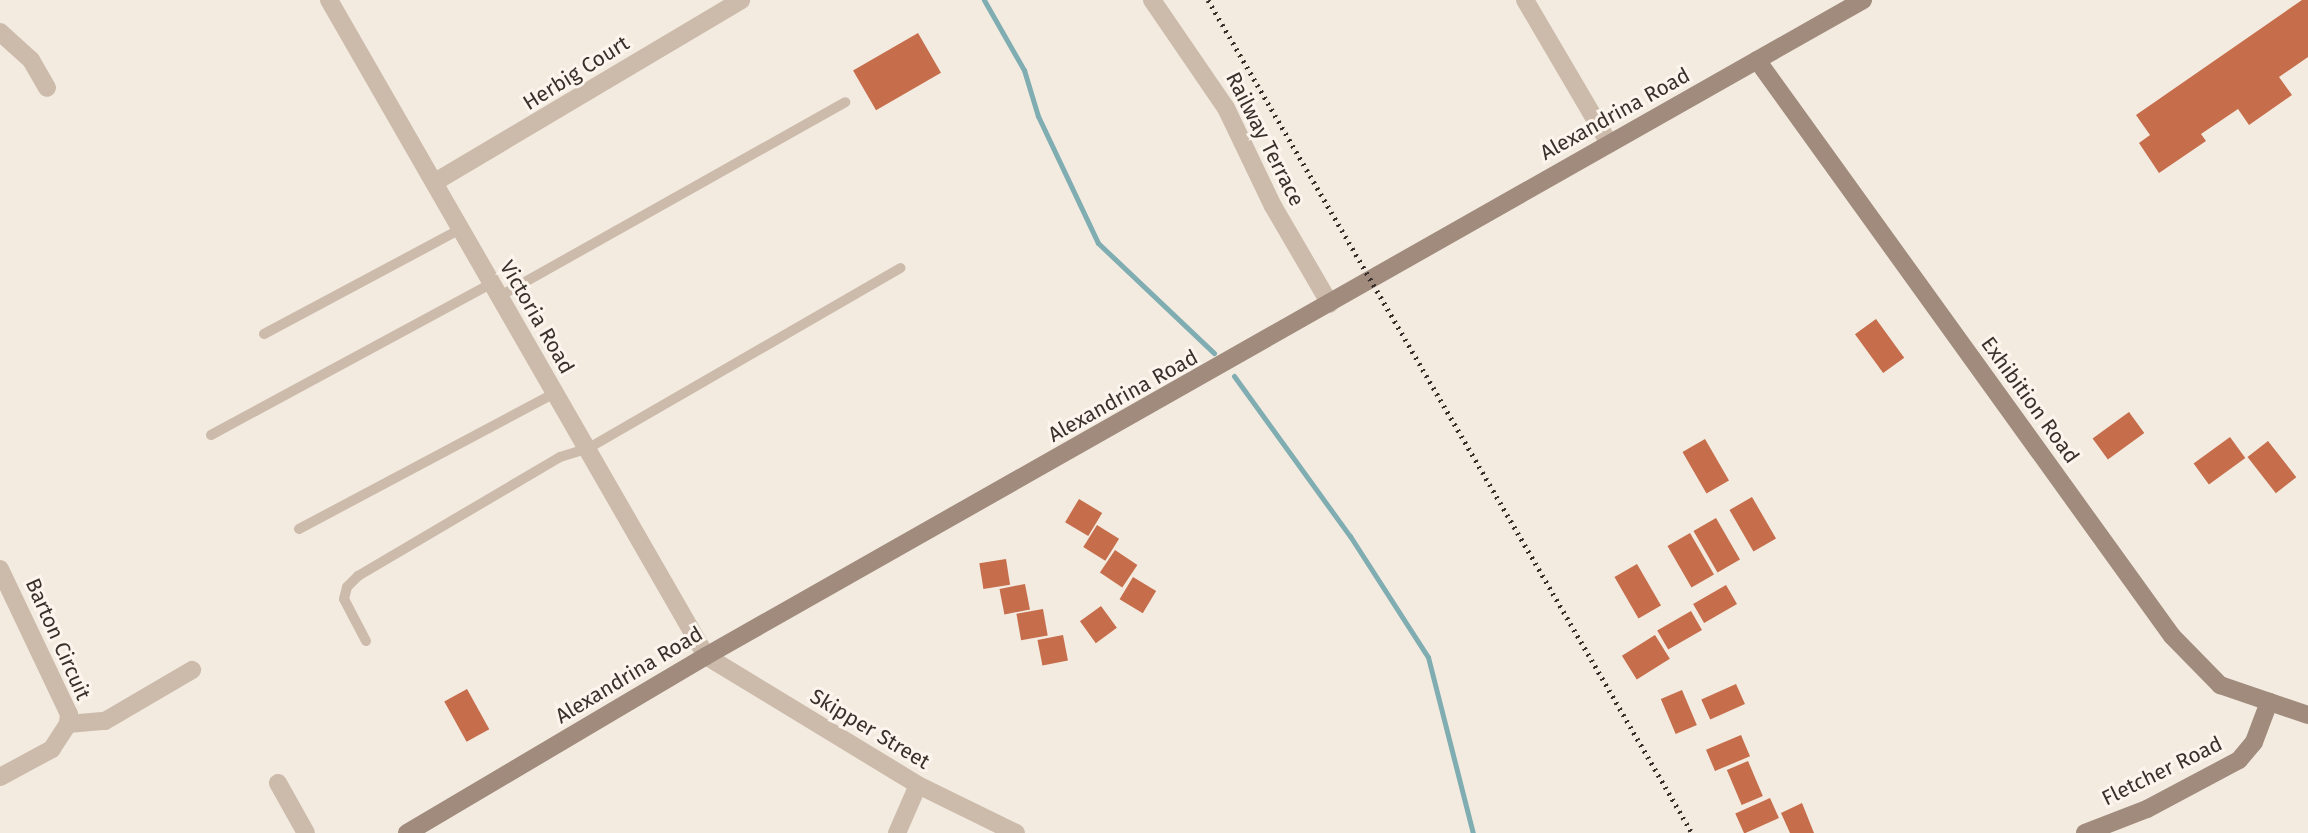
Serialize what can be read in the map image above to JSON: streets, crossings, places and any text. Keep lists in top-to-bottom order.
{
  "streets": {
    "main road": ["Alexandrina Road", "Exhibition Road", "Fletcher Road"],
    "street": [
      "Herbig Court",
      "Railway Terrace",
      "Victoria Road",
      "Barton Circuit",
      "Skipper Street"
    ]
  },
  "crossings": [
    ["Herbig Court", "Victoria Road"],
    ["Alexandrina Road", "Railway Terrace"],
    ["Alexandrina Road", "Victoria Road"],
    ["Alexandrina Road", "Exhibition Road"],
    ["Alexandrina Road", "Skipper Street"],
    ["Victoria Road", "Skipper Street"],
    ["Exhibition Road", "Fletcher Road"]
  ]
}
